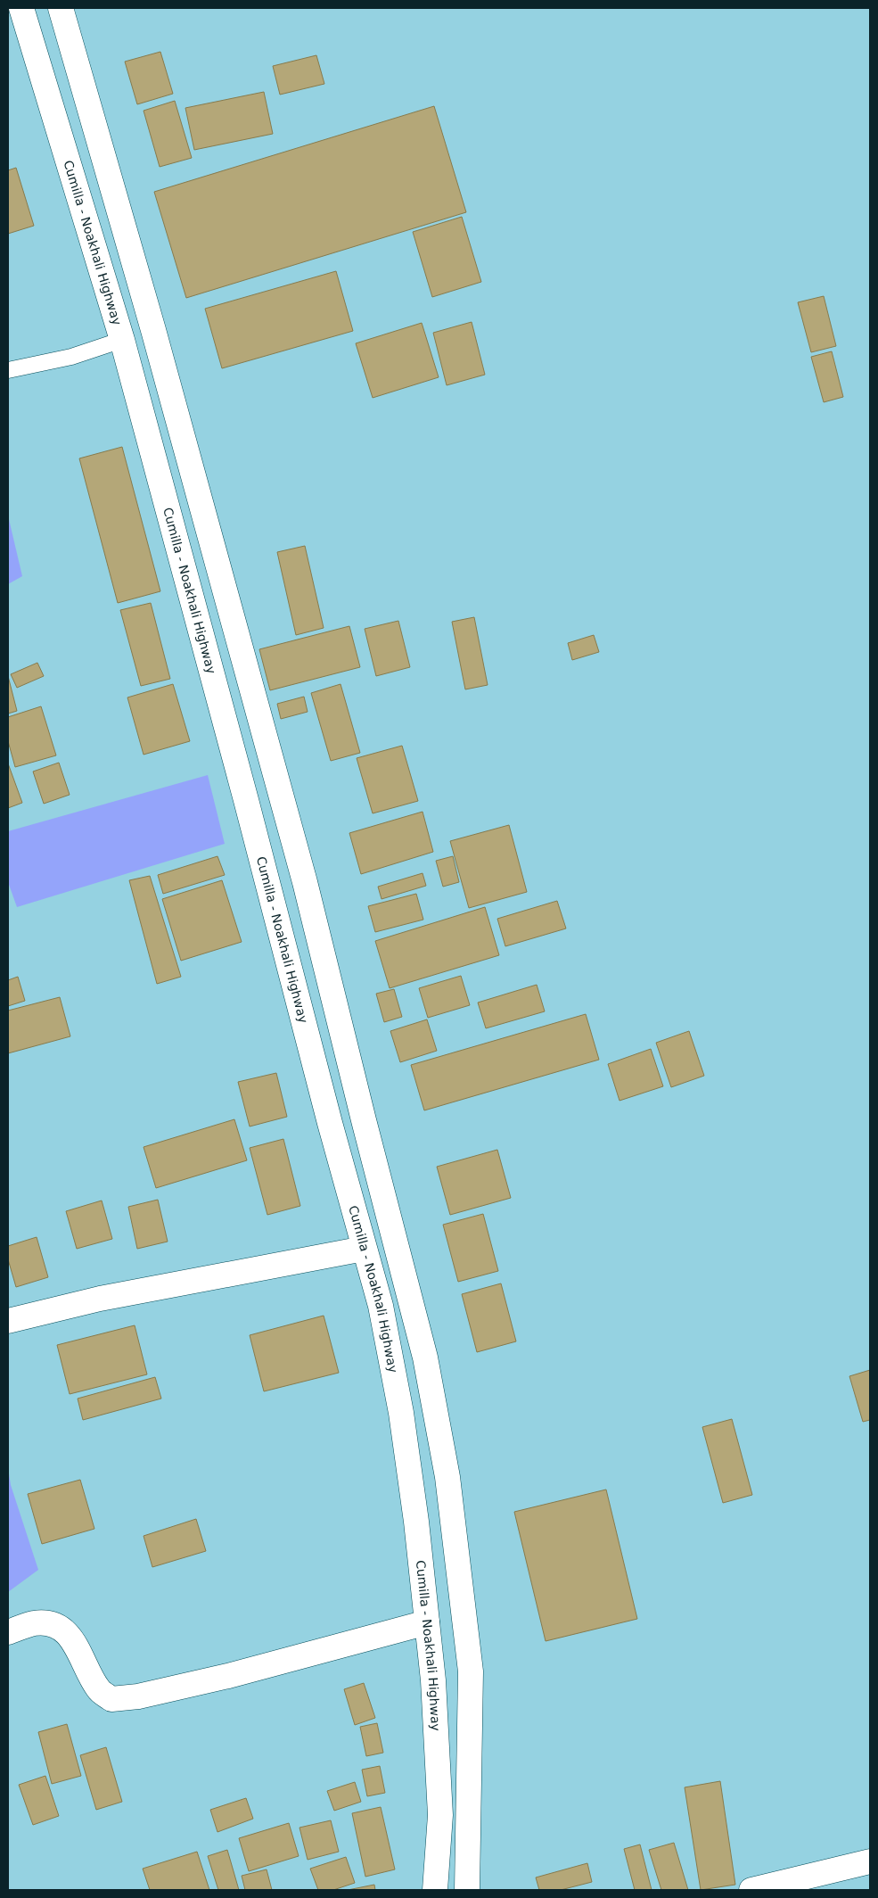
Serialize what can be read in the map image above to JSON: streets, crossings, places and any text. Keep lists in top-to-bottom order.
{
  "streets": {
    "main road": ["Cumilla - Noakhali Highway"]
  }
}
